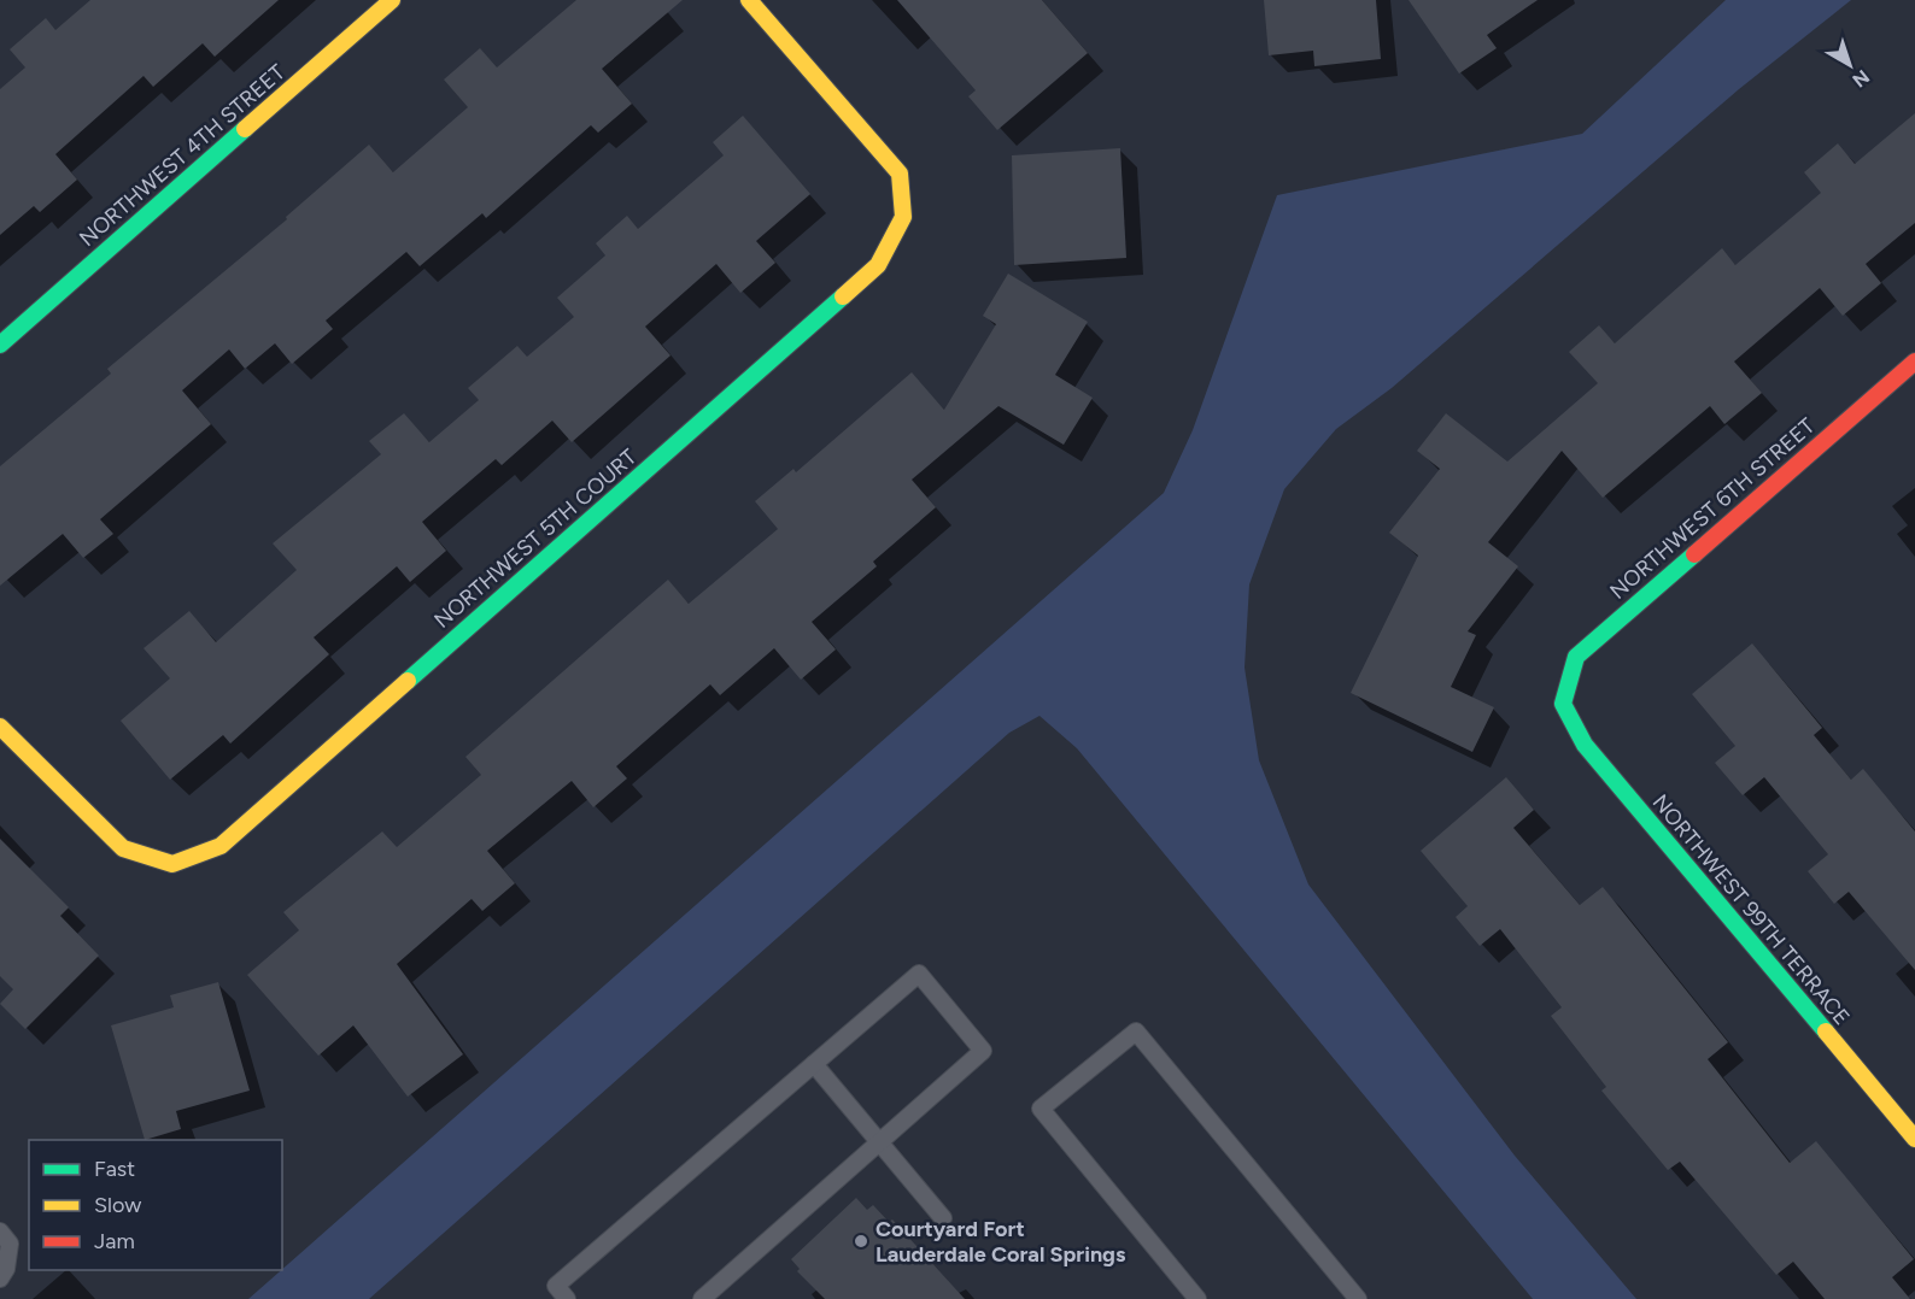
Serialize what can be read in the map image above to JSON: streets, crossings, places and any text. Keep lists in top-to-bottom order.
{
  "streets": {
    "street": [
      "NORTHWEST 4TH STREET",
      "NORTHWEST 6TH STREET",
      "NORTHWEST 5TH COURT",
      "NORTHWEST 99TH TERRACE"
    ]
  },
  "crossings": [
    ["NORTHWEST 6TH STREET", "NORTHWEST 99TH TERRACE"]
  ],
  "places": ["Courtyard Fort Lauderdale Coral Springs"],
  "legend": ["Fast", "Slow", "Jam"],
  "north": "bottom right"
}
